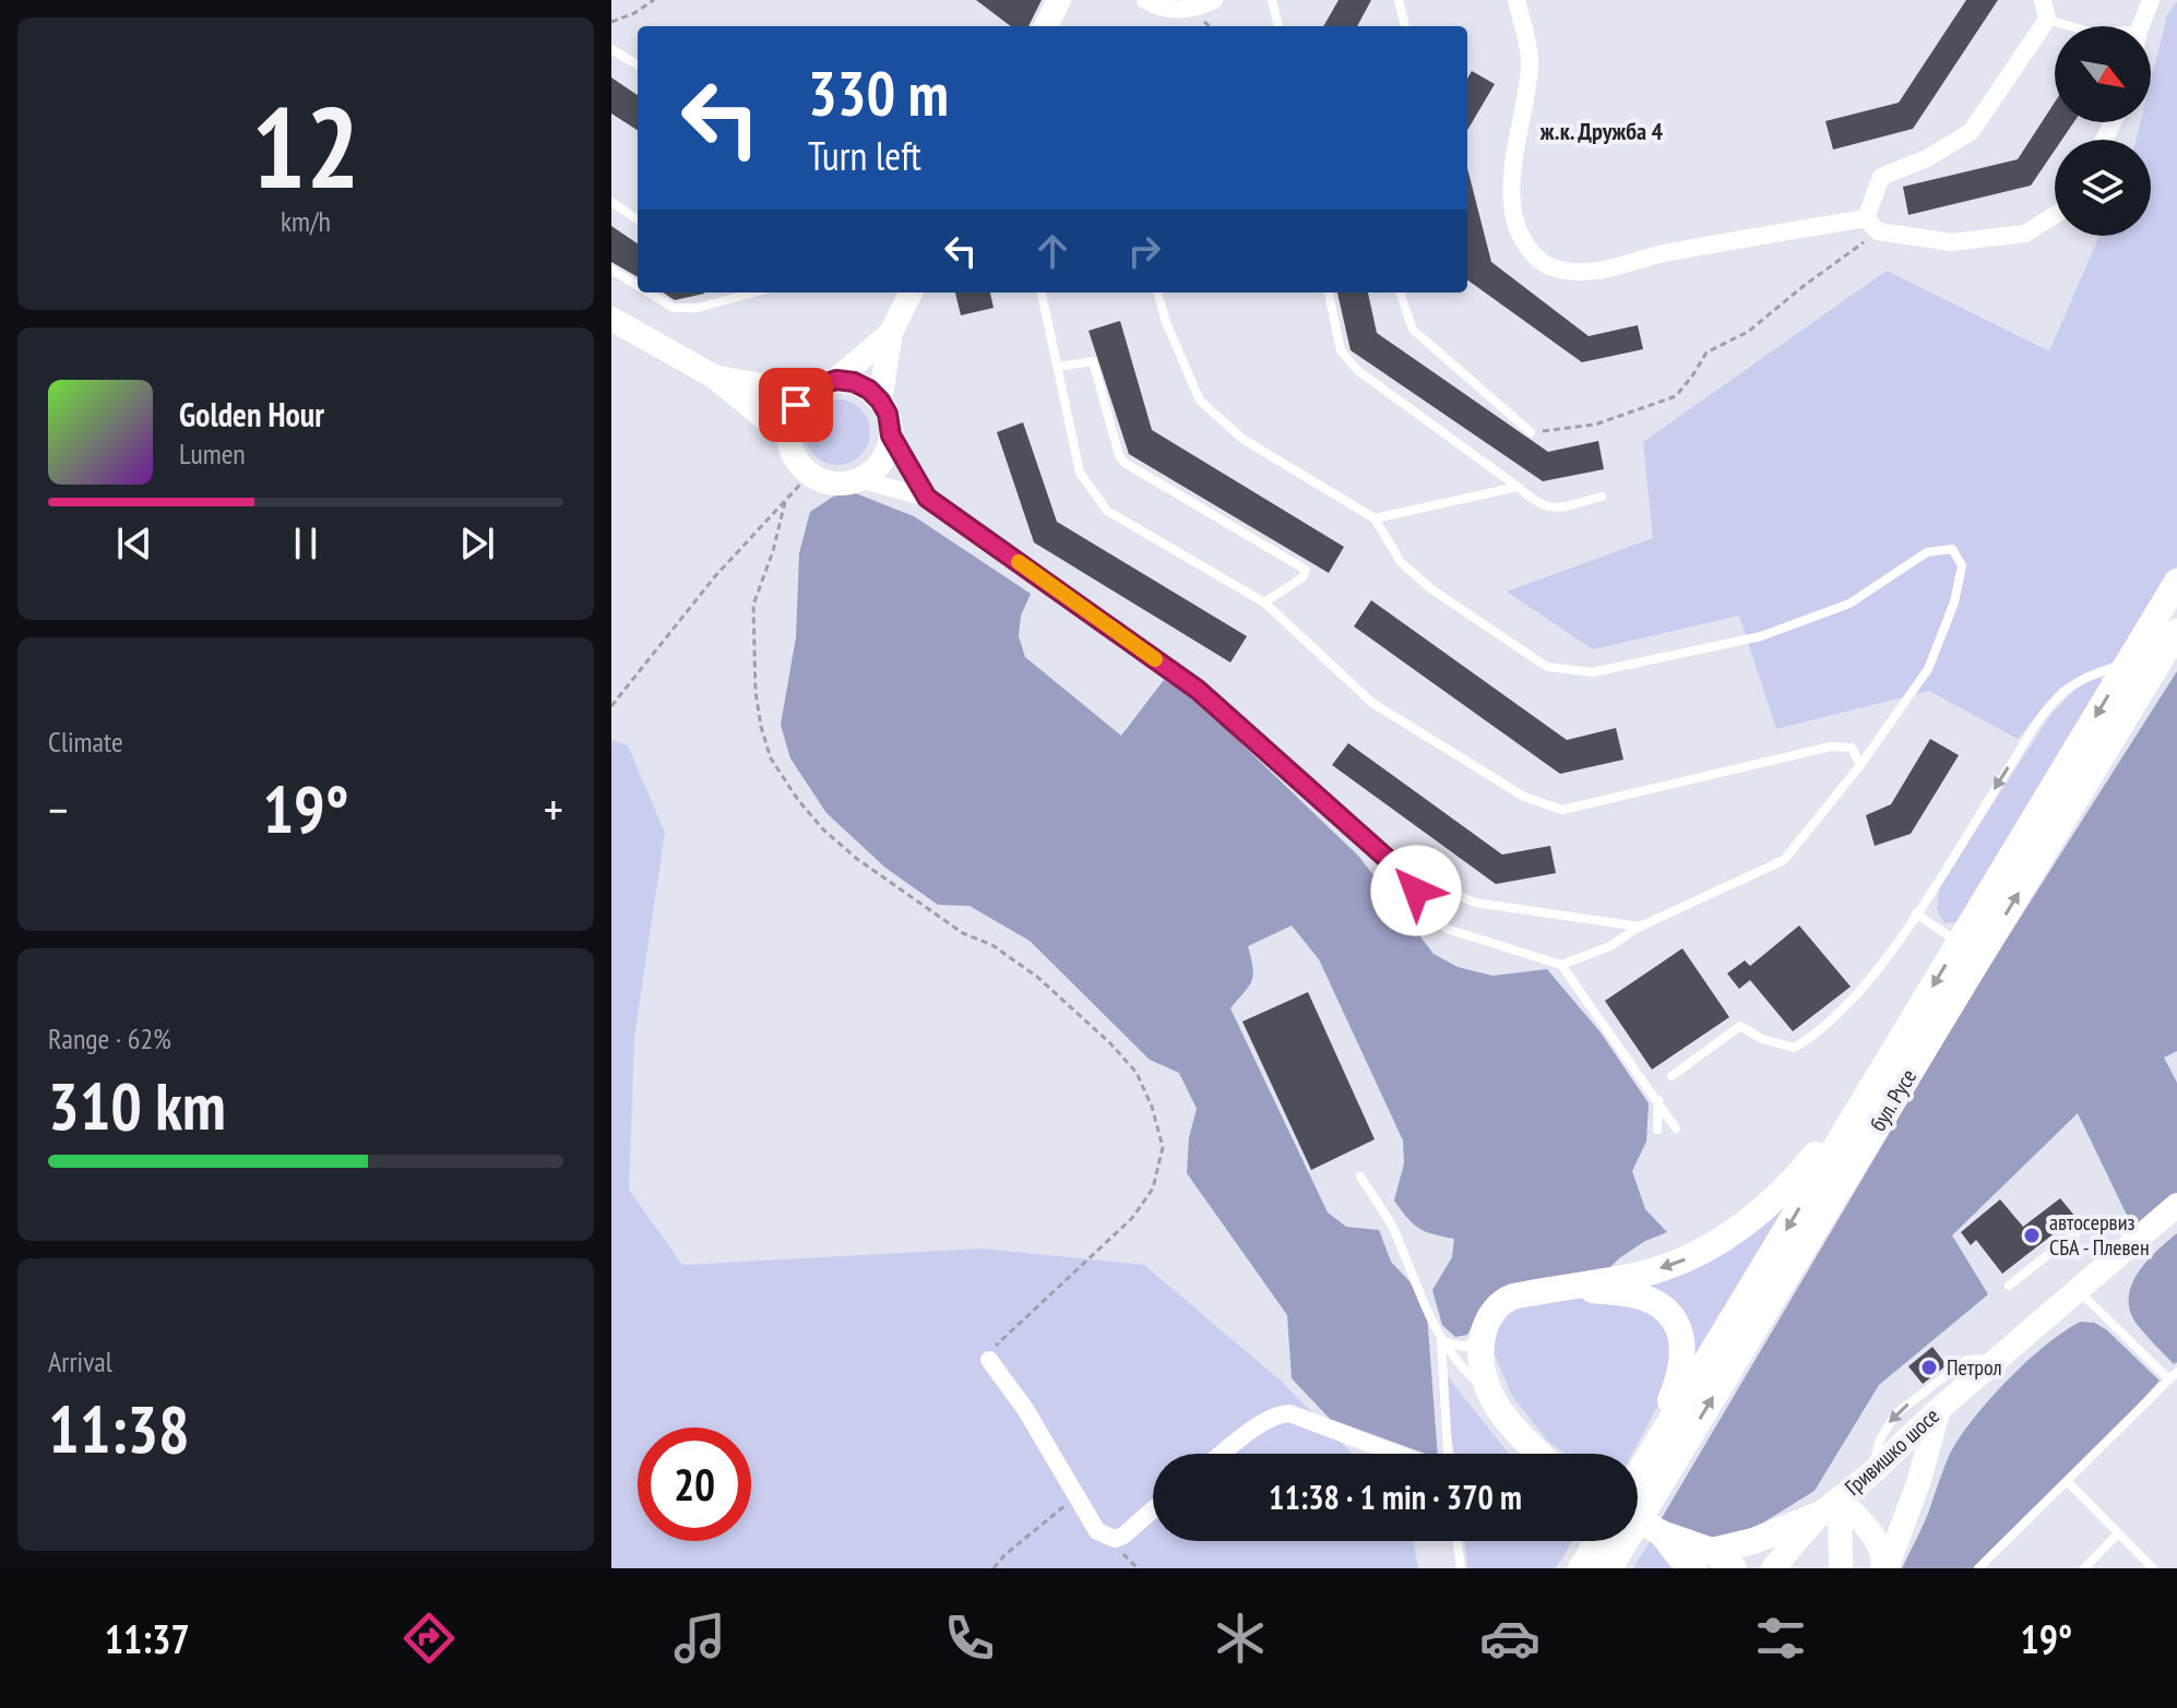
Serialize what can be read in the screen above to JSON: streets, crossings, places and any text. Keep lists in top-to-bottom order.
{
  "streets": {
    "main road": ["бул. Русе"],
    "street": ["Гривишко шосе"]
  },
  "districts": ["ж.к. Дружба 4"],
  "places": ["автосервиз СБА - Плевен", "Петрол"],
  "north": "bottom right",
  "page": {
    "tile": [
      ["12", "km/h"],
      "Climate",
      ["Range · 62%", "310 km"],
      ["Arrival", "11:38"]
    ],
    "turn": ["330 m", "Turn left"],
    "song": ["Golden Hour", "Lumen"],
    "heat": ["−", "19°", "+"],
    "limit": "20",
    "trip": "11:38 · 1 min · 370 m",
    "tabs": ["11:37", "19°"]
  }
}
